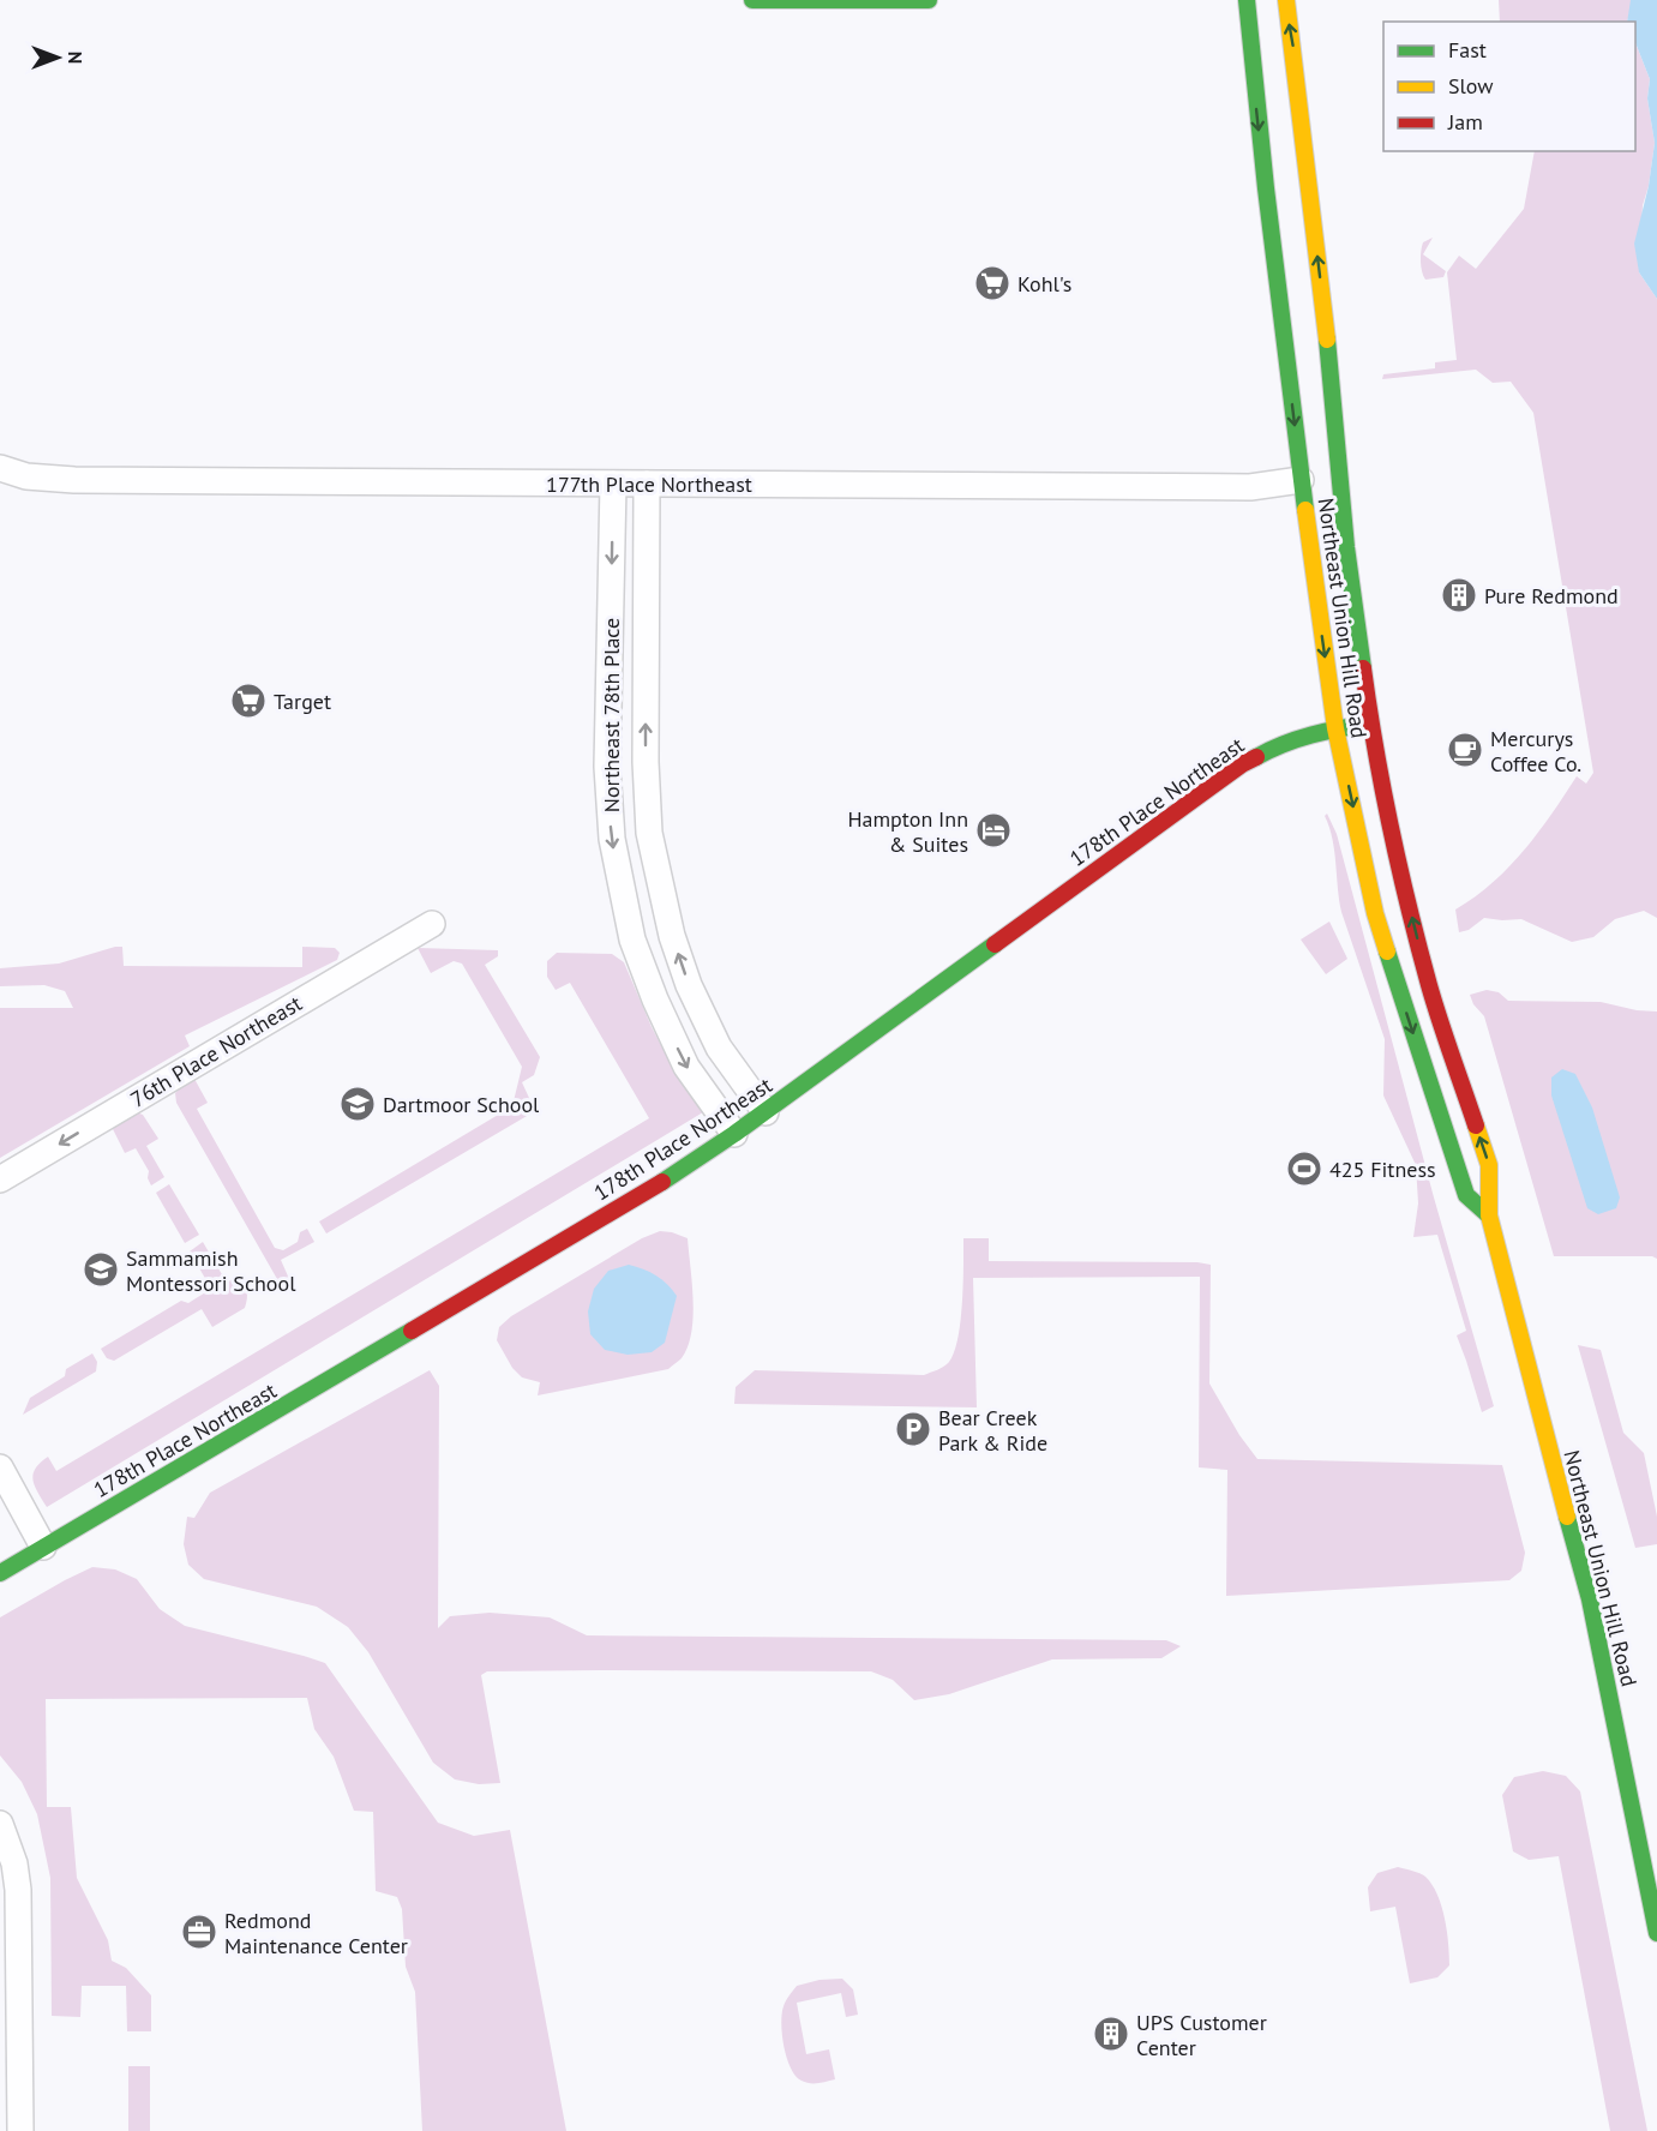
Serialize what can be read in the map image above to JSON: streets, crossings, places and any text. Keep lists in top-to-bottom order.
{
  "streets": {
    "main road": ["Northeast Union Hill Road", "178th Place Northeast"],
    "street": ["177th Place Northeast", "Northeast 78th Place", "76th Place Northeast"]
  },
  "crossings": [
    ["177th Place Northeast", "Northeast Union Hill Road"],
    ["177th Place Northeast", "Northeast 78th Place"],
    ["Northeast Union Hill Road", "178th Place Northeast"],
    ["Northeast 78th Place", "178th Place Northeast"]
  ],
  "one_way": ["76th Place Northeast"],
  "places": {
    "supermarket": ["Kohl's", "Target"],
    "building": ["Pure Redmond", "UPS Customer Center"],
    "cafe": ["Mercurys Coffee Co."],
    "hotel": ["Hampton Inn & Suites"],
    "school or university": ["Dartmoor School", "Sammamish Montessori School"],
    "sports": ["425 Fitness"],
    "parking": ["Bear Creek Park & Ride"],
    "office": ["Redmond Maintenance Center"]
  },
  "legend": ["Fast", "Slow", "Jam"],
  "north": "right"
}
